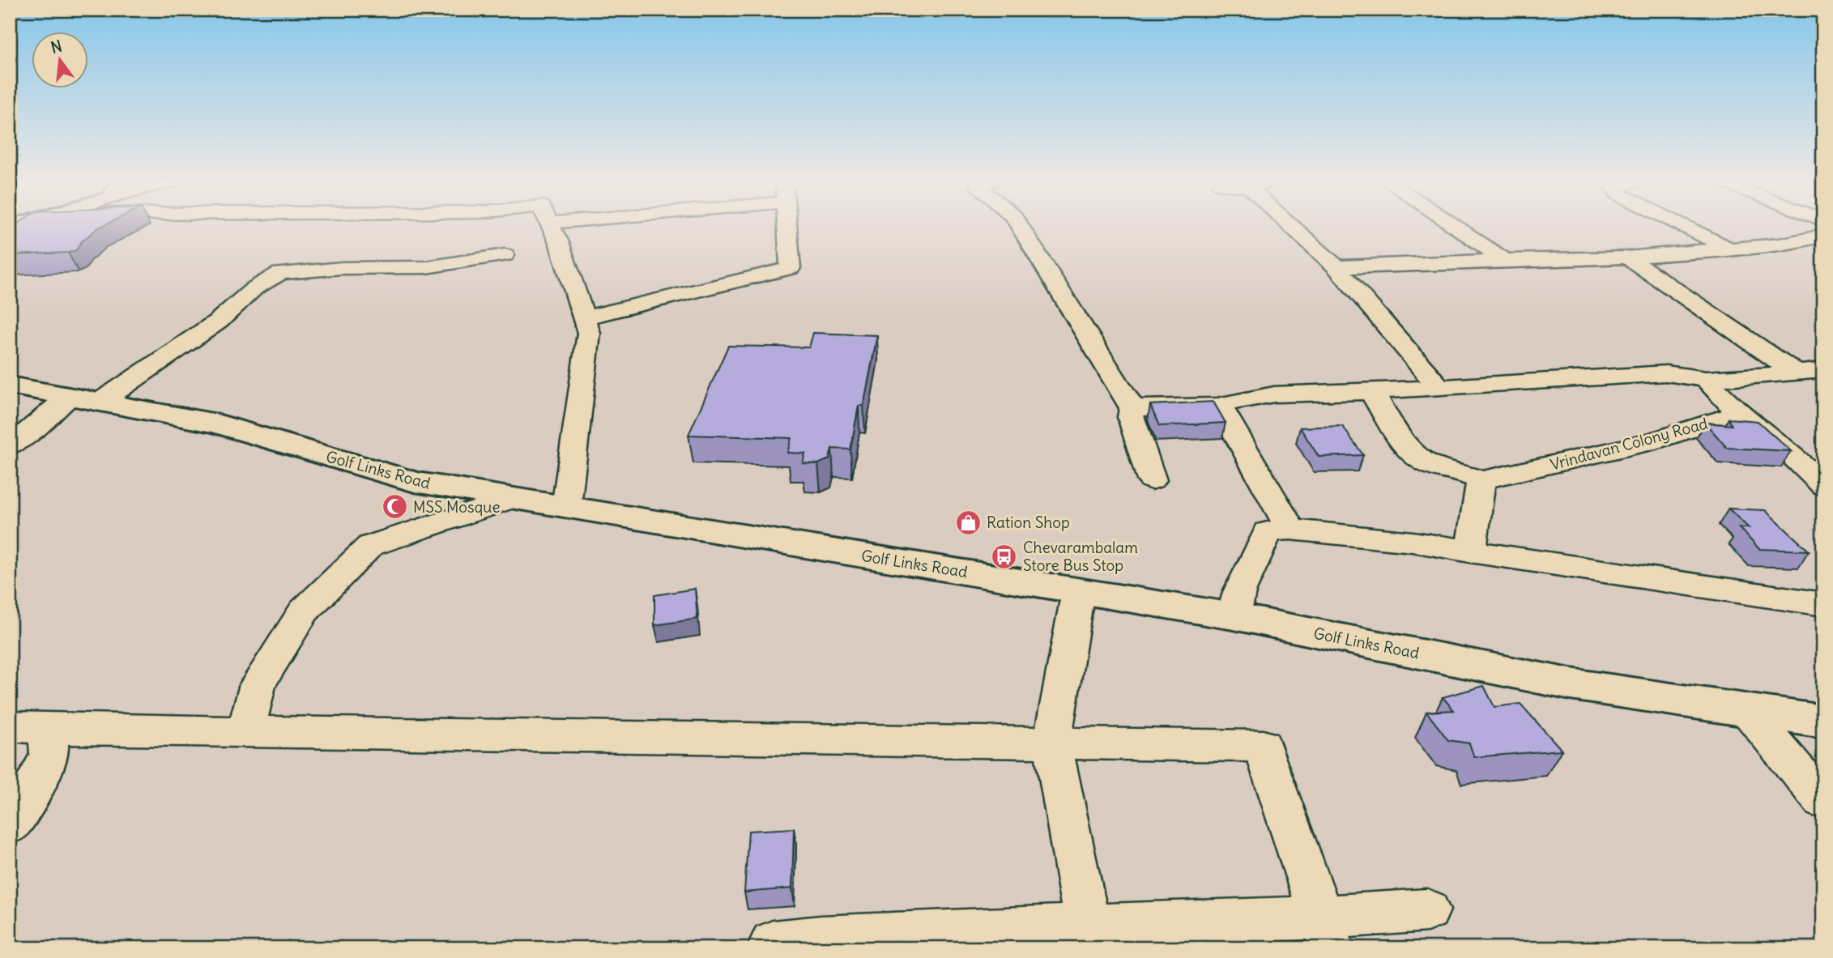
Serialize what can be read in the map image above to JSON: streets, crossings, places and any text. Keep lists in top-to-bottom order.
{
  "streets": {
    "main road": ["Golf Links Road"],
    "street": ["Vrindavan Colony Road"]
  },
  "places": {
    "mosque": ["MSS Mosque"],
    "shop": ["Ration Shop"],
    "bus stop": ["Chevarambalam Store Bus Stop"]
  },
  "north": "top"
}
